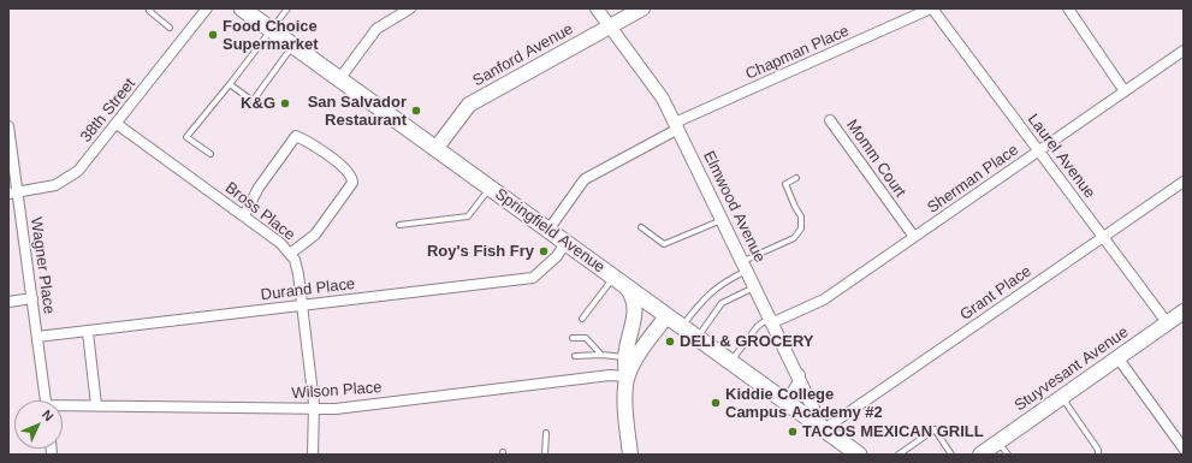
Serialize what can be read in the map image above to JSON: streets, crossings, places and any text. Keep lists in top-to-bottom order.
{
  "streets": {
    "main road": ["Sanford Avenue", "Springfield Avenue", "Stuyvesant Avenue"],
    "street": [
      "Chapman Place",
      "38th Street",
      "Laurel Avenue",
      "Momm Court",
      "Sherman Place",
      "Elmwood Avenue",
      "Bross Place",
      "Wagner Place",
      "Durand Place",
      "Grant Place",
      "Wilson Place"
    ]
  },
  "crossings": [
    ["Chapman Place", "Laurel Avenue"],
    ["Chapman Place", "Elmwood Avenue"],
    ["Chapman Place", "Springfield Avenue"],
    ["Sanford Avenue", "Elmwood Avenue"],
    ["Sanford Avenue", "Springfield Avenue"],
    ["38th Street", "Bross Place"],
    ["38th Street", "Wagner Place"],
    ["Laurel Avenue", "Sherman Place"],
    ["Laurel Avenue", "Grant Place"],
    ["Laurel Avenue", "Stuyvesant Avenue"],
    ["Momm Court", "Sherman Place"],
    ["Sherman Place", "Elmwood Avenue"],
    ["Elmwood Avenue", "Springfield Avenue"],
    ["Elmwood Avenue", "Grant Place"],
    ["Bross Place", "Durand Place"],
    ["Bross Place", "Wilson Place"],
    ["Springfield Avenue", "Durand Place"],
    ["Springfield Avenue", "Grant Place"],
    ["Wagner Place", "Durand Place"]
  ],
  "places": [
    "Food Choice Supermarket",
    "K&G",
    "San Salvador Restaurant",
    "Roy's Fish Fry",
    "DELI & GROCERY",
    "Kiddie College Campus Academy #2",
    "TACOS MEXICAN GRILL"
  ],
  "north": "top right"
}
